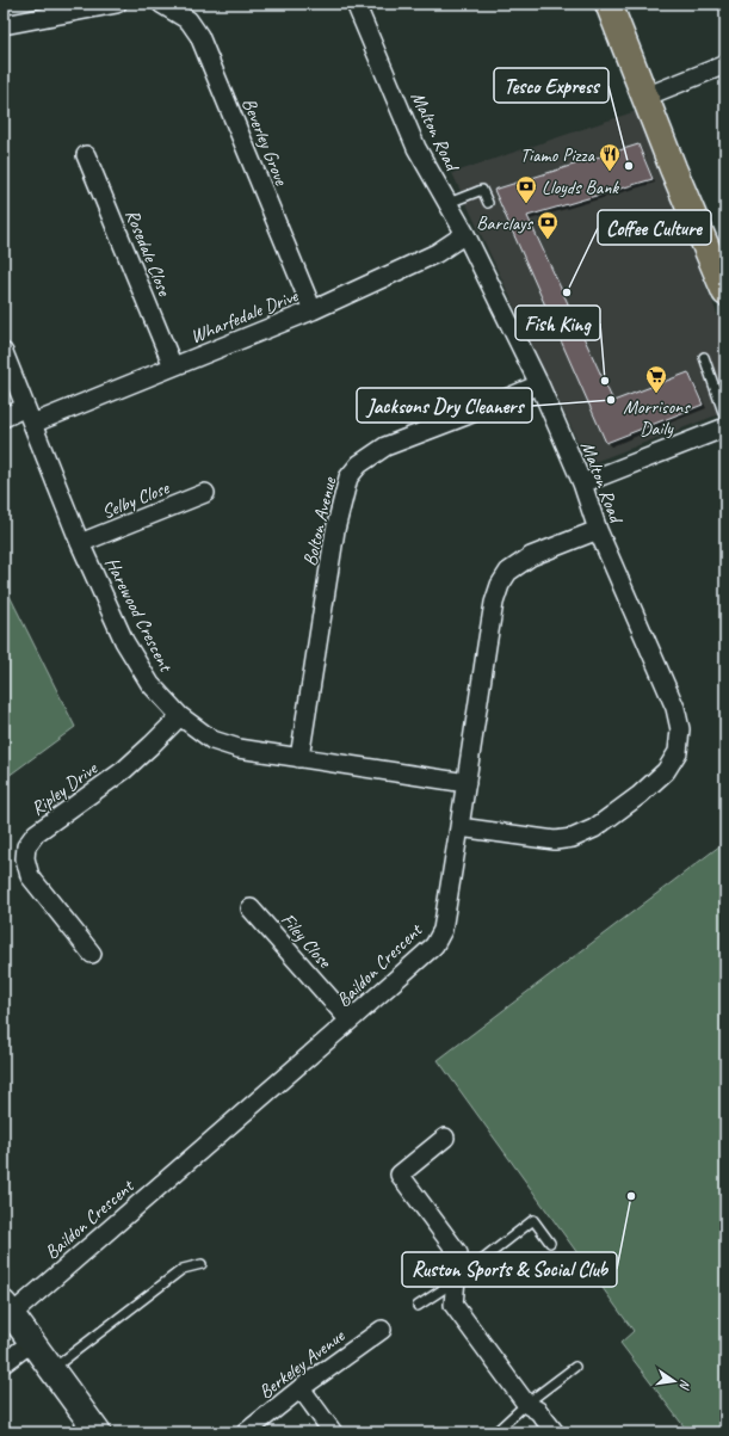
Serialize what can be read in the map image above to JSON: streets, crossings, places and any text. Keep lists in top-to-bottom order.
{
  "streets": {
    "street": [
      "Malton Road",
      "Beverley Grove",
      "Rosedale Close",
      "Wharfedale Drive",
      "Selby Close",
      "Bolton Avenue",
      "Harewood Crescent",
      "Ripley Drive",
      "Filey Close",
      "Baildon Crescent",
      "Berkeley Avenue"
    ]
  },
  "crossings": [
    ["Malton Road", "Wharfedale Drive"],
    ["Malton Road", "Bolton Avenue"],
    ["Malton Road", "Baildon Crescent"],
    ["Beverley Grove", "Wharfedale Drive"],
    ["Rosedale Close", "Wharfedale Drive"],
    ["Wharfedale Drive", "Harewood Crescent"],
    ["Selby Close", "Harewood Crescent"],
    ["Bolton Avenue", "Harewood Crescent"],
    ["Harewood Crescent", "Ripley Drive"],
    ["Harewood Crescent", "Baildon Crescent"],
    ["Filey Close", "Baildon Crescent"]
  ],
  "places": {
    "other": [
      "Tesco Express",
      "Coffee Culture",
      "Fish King",
      "Jacksons Dry Cleaners",
      "Ruston Sports & Social Club"
    ],
    "restaurant": ["Tiamo Pizza"],
    "bank": ["Lloyds Bank", "Barclays"],
    "supermarket": ["Morrisons Daily"]
  },
  "north": "right"
}
